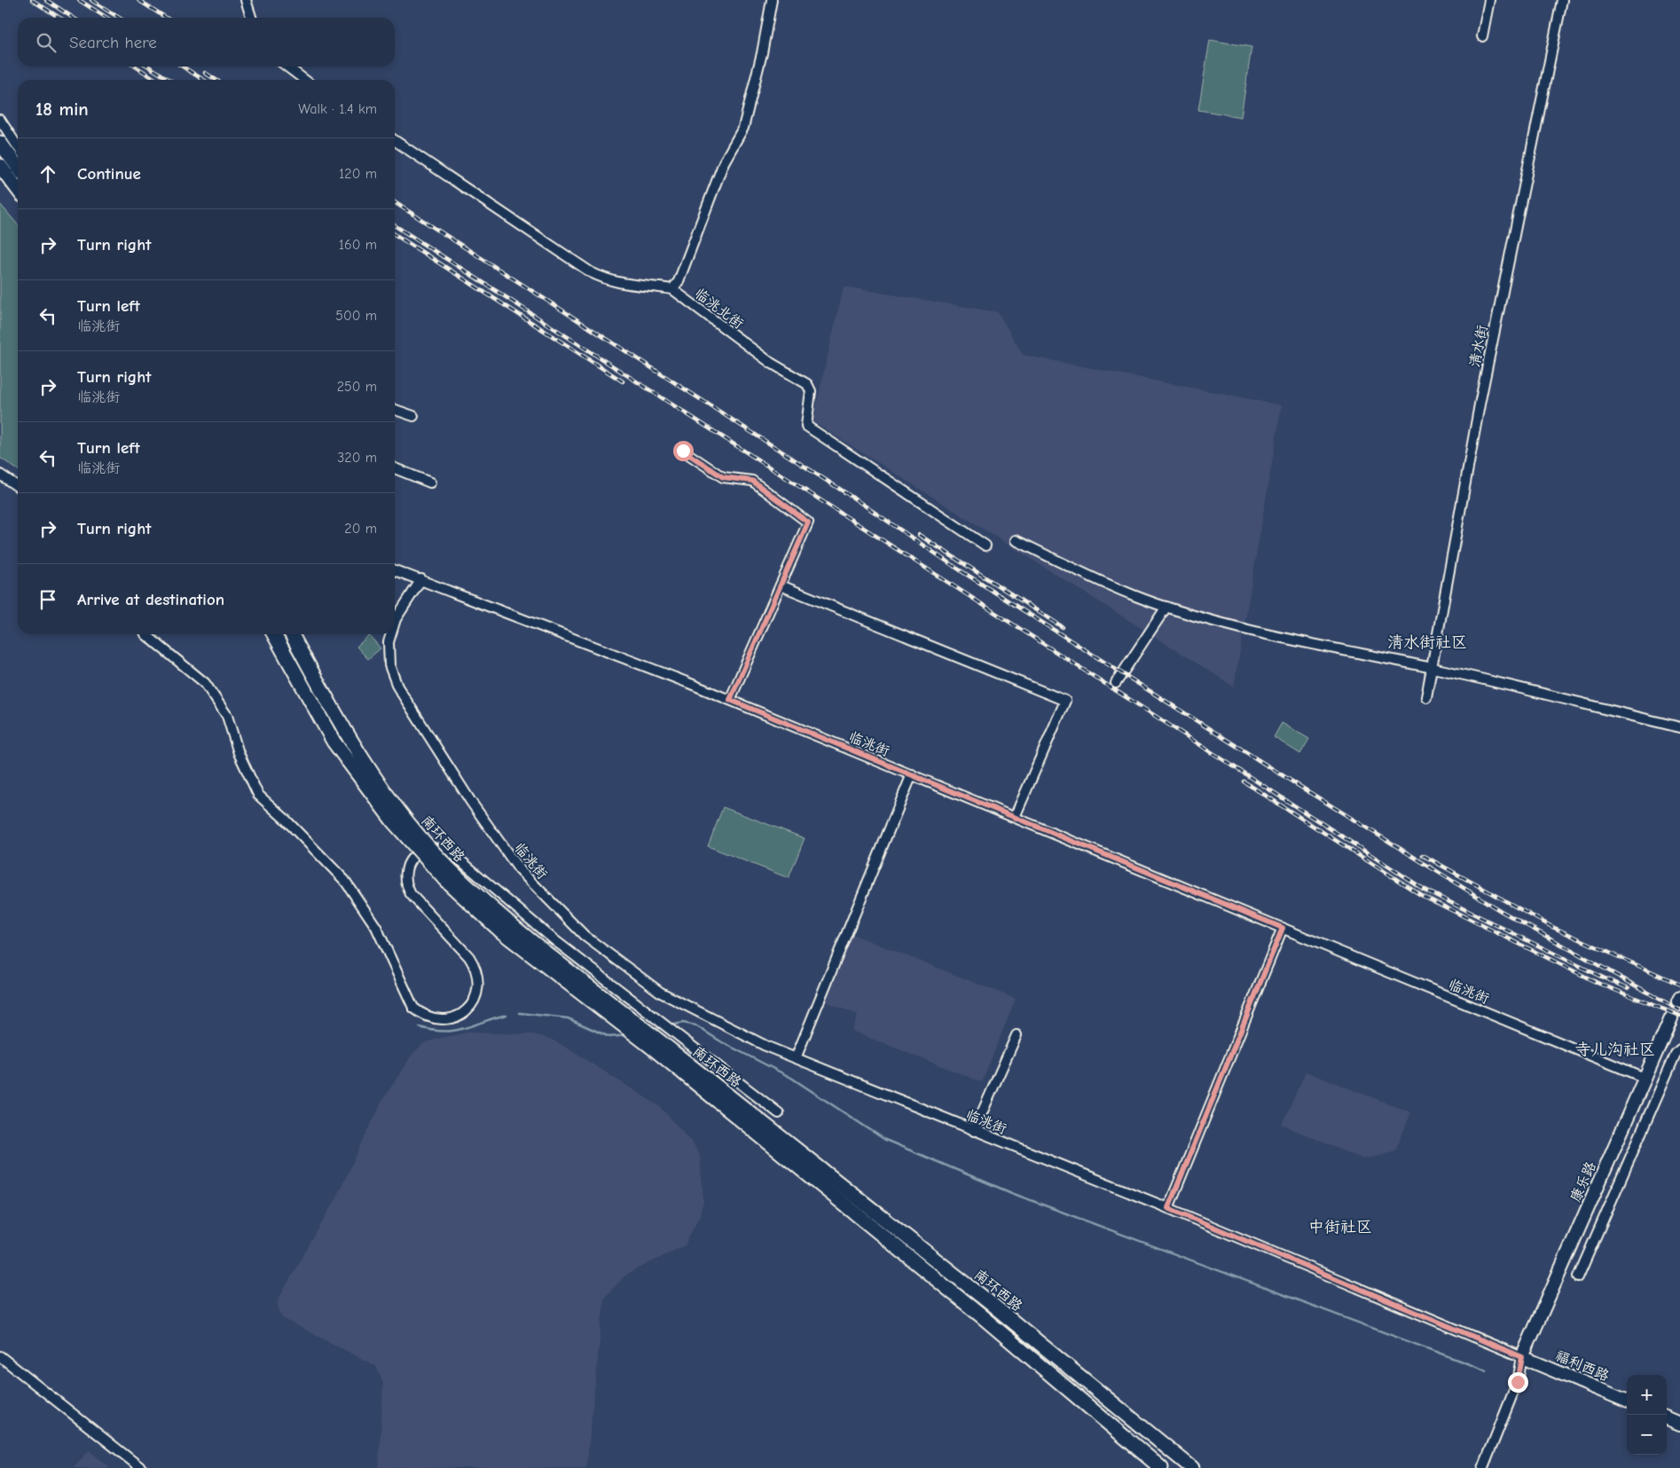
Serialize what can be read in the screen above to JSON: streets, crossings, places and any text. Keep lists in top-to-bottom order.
{
  "streets": {
    "highway": ["南环西路"],
    "main road": ["康乐路", "福利西路"],
    "street": ["临洮北街", "清水街", "临洮街"]
  },
  "crossings": [
    ["临洮街", "康乐路"],
    ["临洮街", "福利西路"],
    ["康乐路", "福利西路"]
  ],
  "districts": ["清水街社区", "寺儿沟社区", "中街社区"],
  "page": {
    "search": "Search here",
    "heading": ["18 min", "Walk · 1.4 km"],
    "list": [
      ["Continue", "120 m"],
      ["Turn right", "160 m"],
      ["Turn left", "临洮街", "500 m"],
      ["Turn right", "临洮街", "250 m"],
      ["Turn left", "临洮街", "320 m"],
      ["Turn right", "20 m"],
      "Arrive at destination"
    ],
    "map_buttons": ["+", "−"]
  }
}
